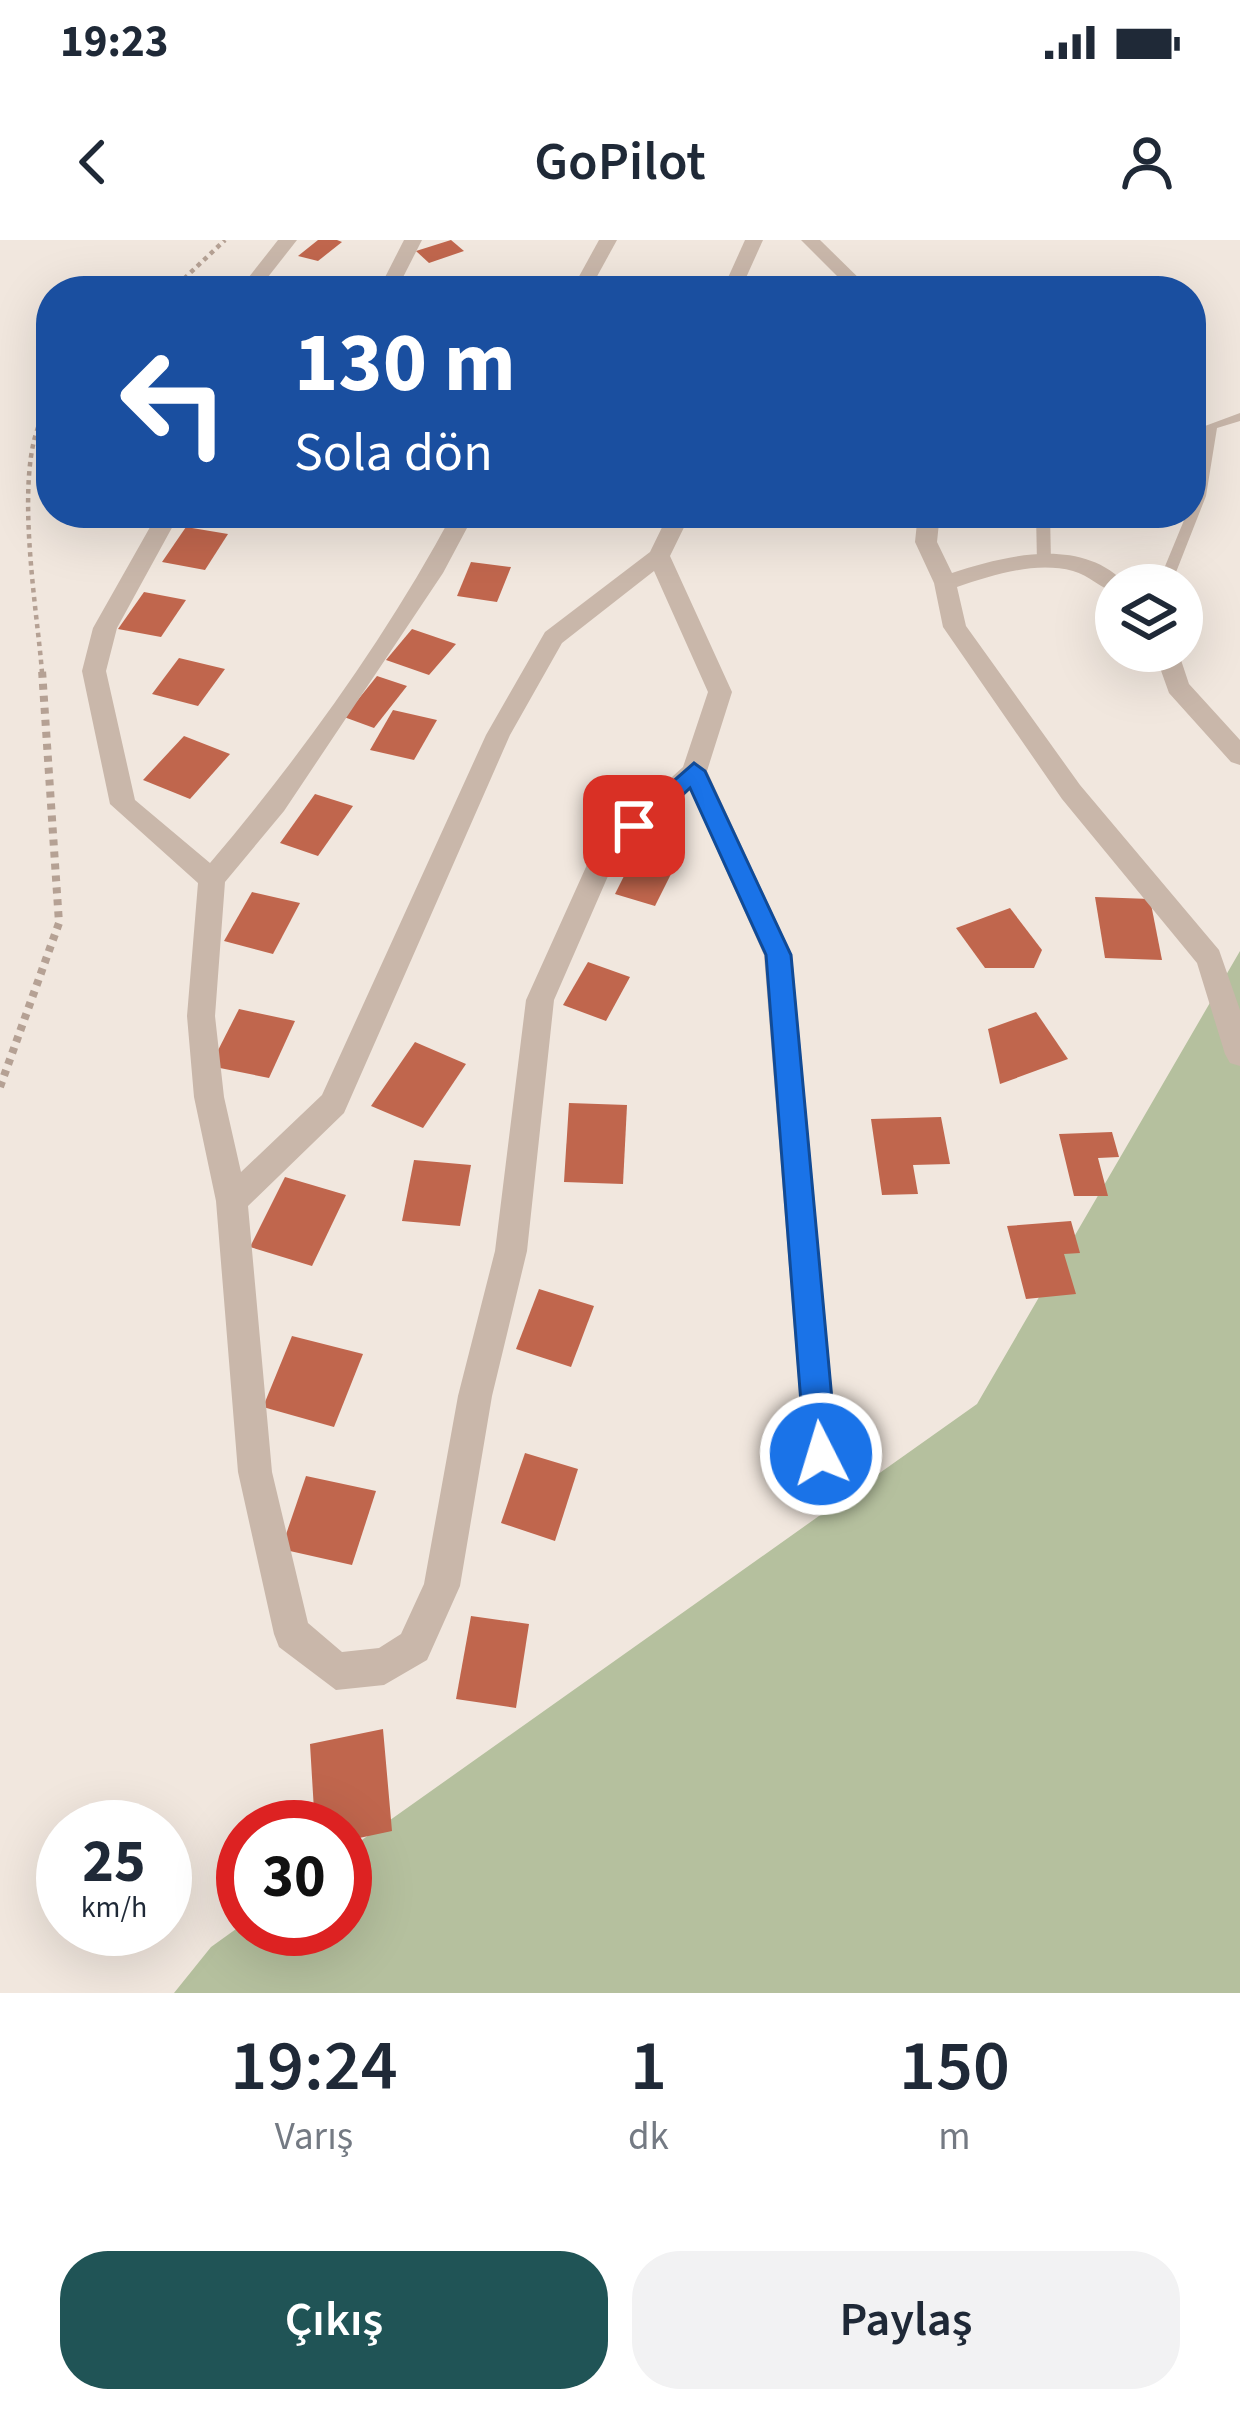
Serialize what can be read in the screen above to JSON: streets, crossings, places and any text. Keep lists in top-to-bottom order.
{
  "page": {
    "status": "19:23",
    "header": "GoPilot",
    "turn": ["130 m", "Sola dön"],
    "speed": "25 km/h",
    "limit": "30",
    "eta": [
      "19:24",
      "Varış",
      "1",
      "dk",
      "150",
      "m"
    ],
    "buttons": ["Çıkış", "Paylaş"]
  }
}
